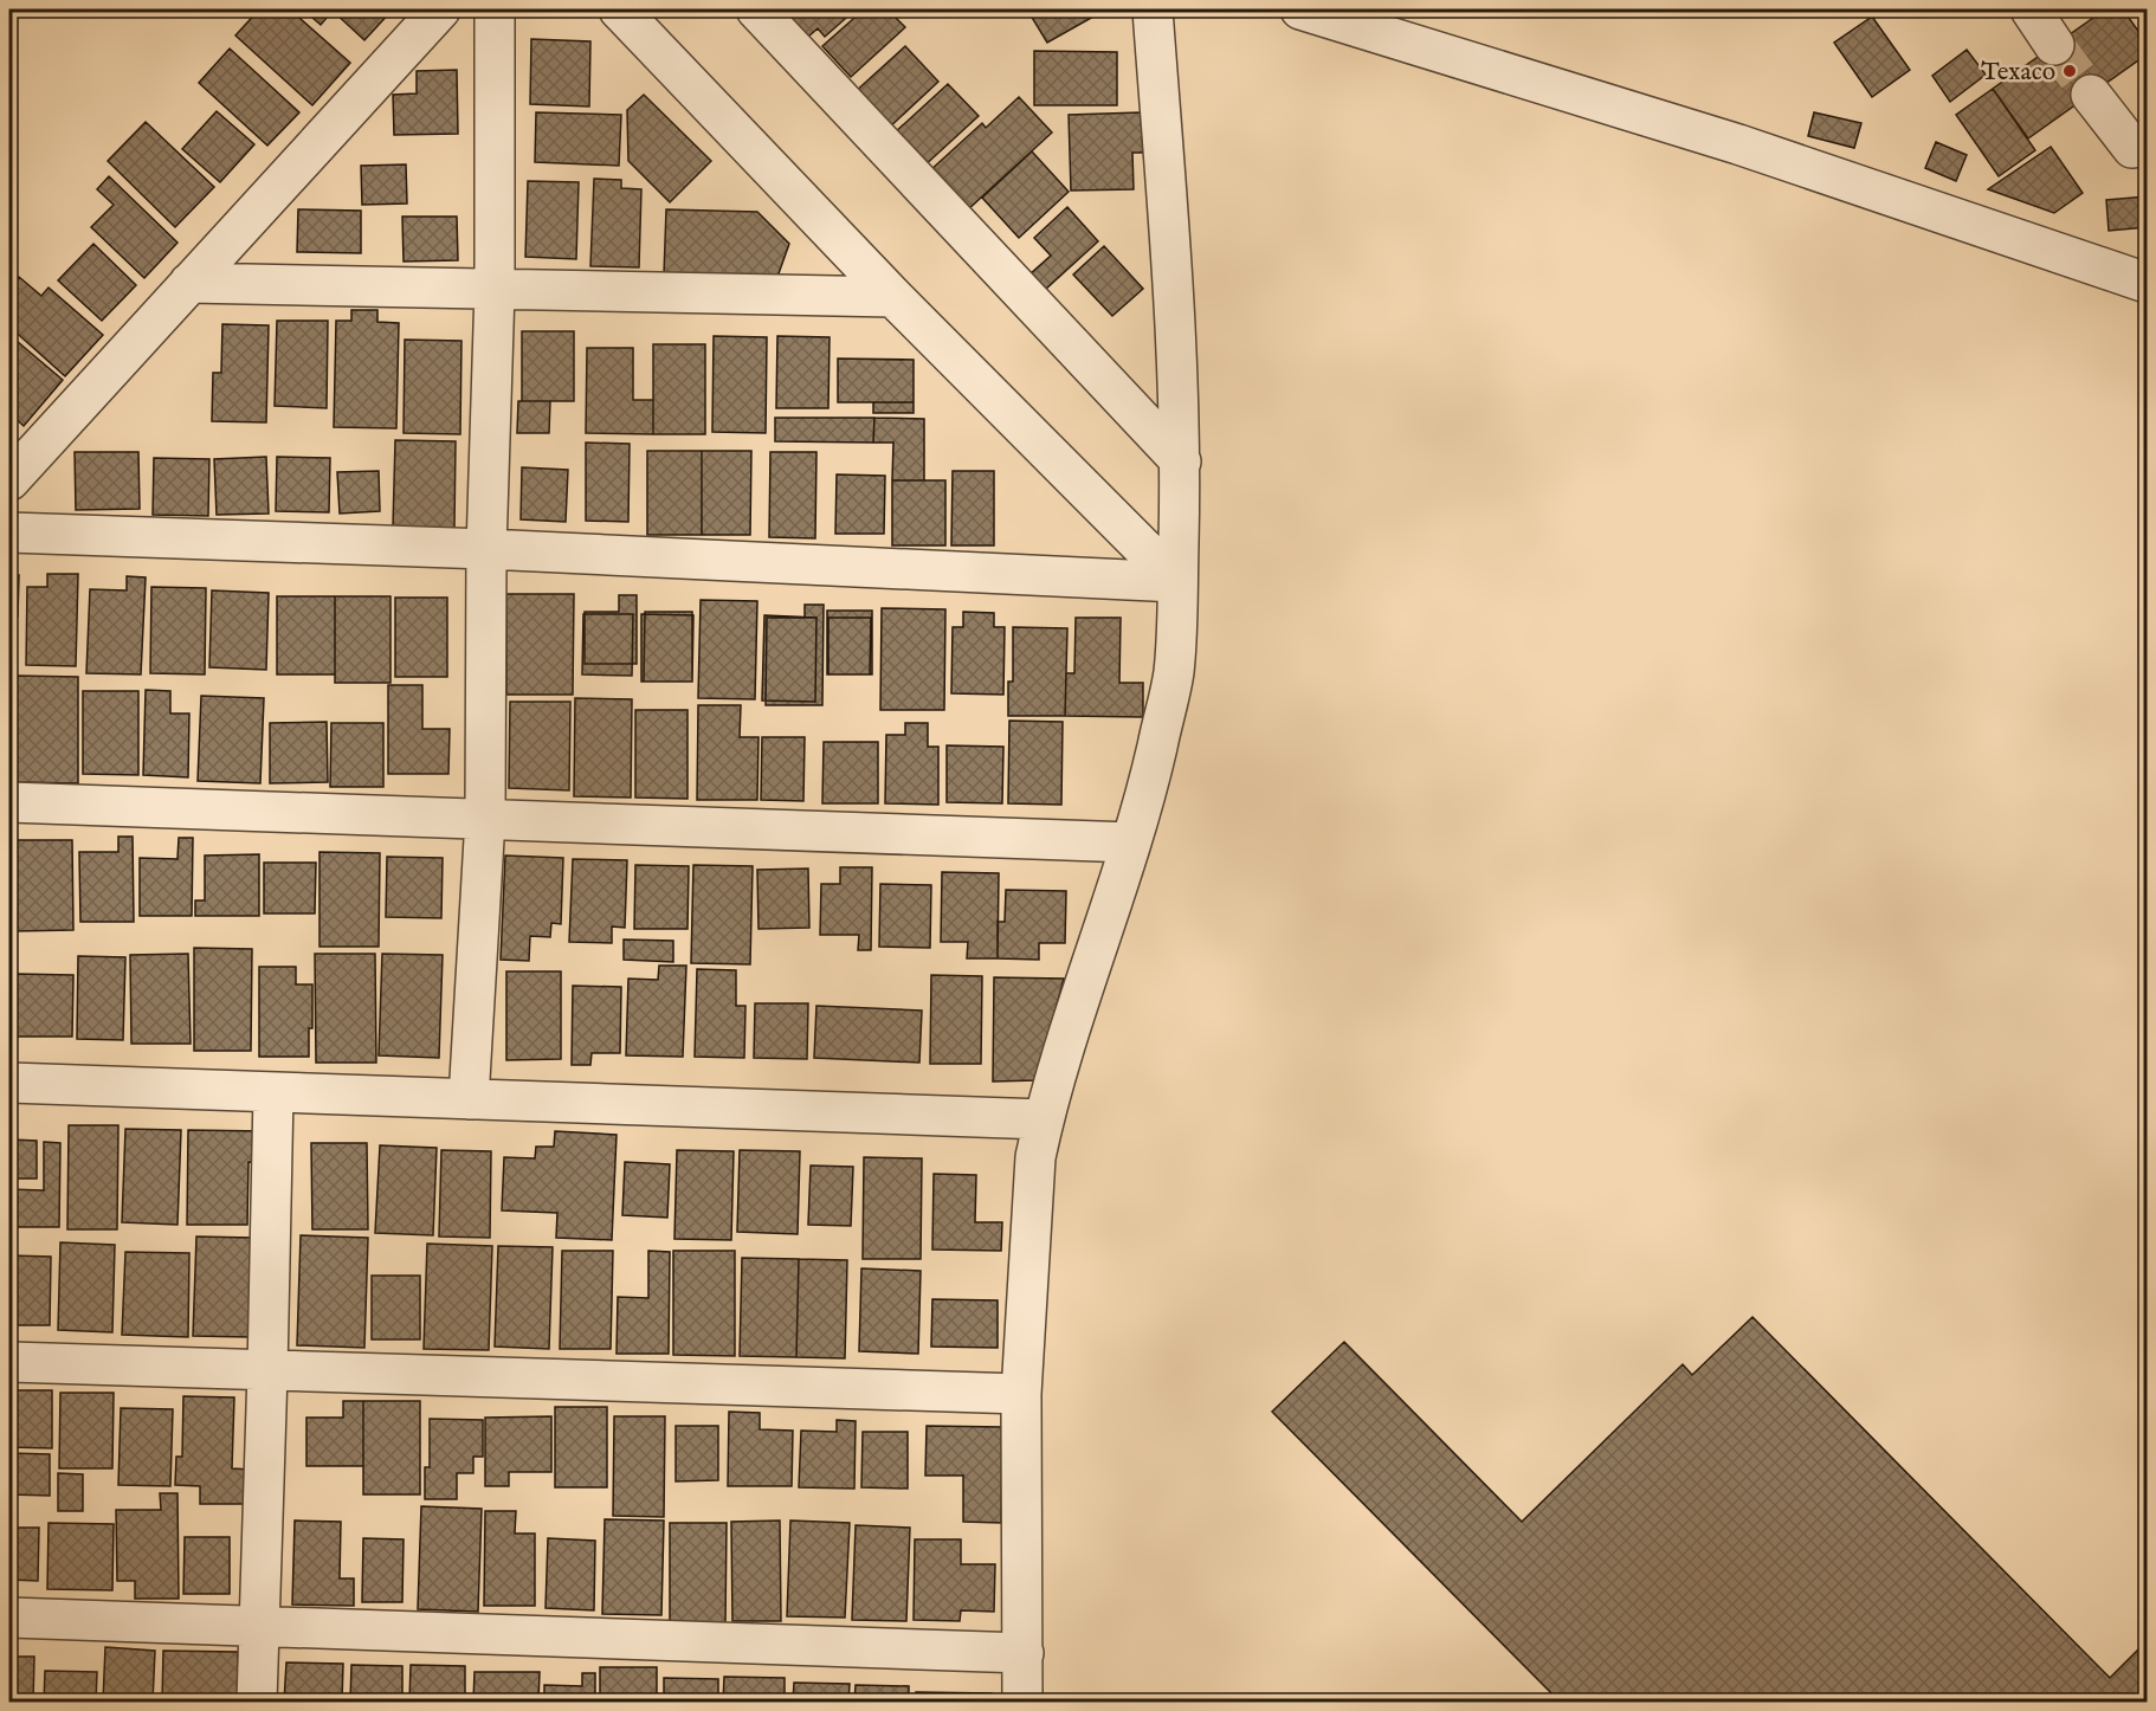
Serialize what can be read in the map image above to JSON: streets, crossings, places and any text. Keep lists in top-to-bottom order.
{
  "places": ["Texaco"]
}
